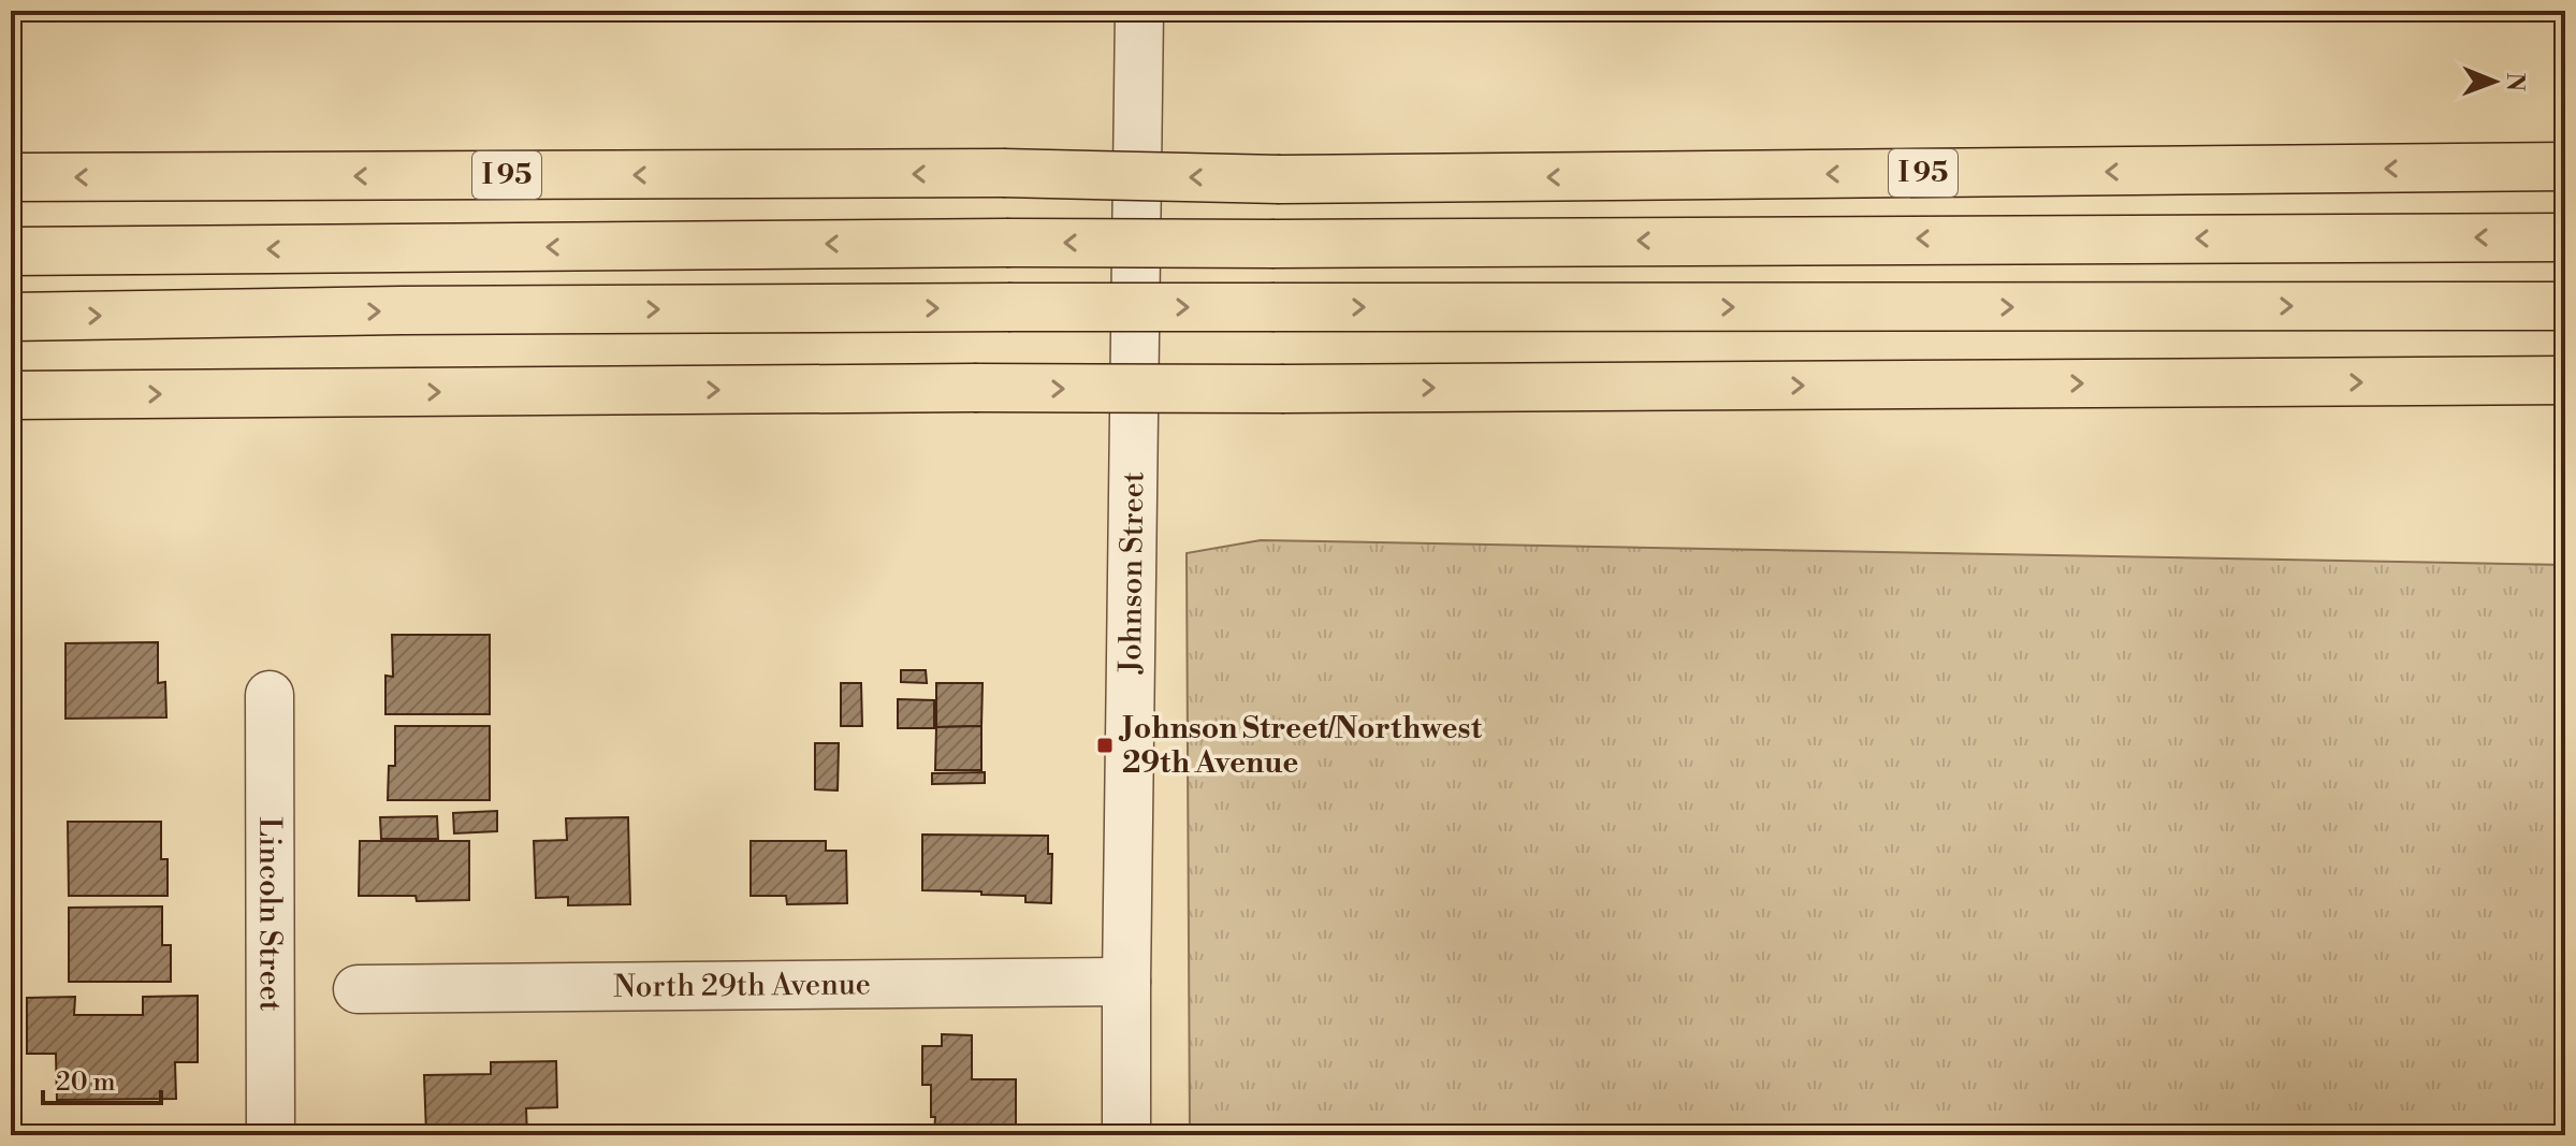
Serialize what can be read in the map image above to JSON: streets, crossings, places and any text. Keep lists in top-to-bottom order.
{
  "streets": {
    "highway": ["I 95"],
    "street": ["Johnson Street", "Lincoln Street", "North 29th Avenue"]
  },
  "crossings": [
    ["Johnson Street", "North 29th Avenue"]
  ],
  "places": {
    "transit": ["Johnson Street/Northwest 29th Avenue"]
  },
  "scale_bar": "20 m",
  "north": "right"
}
